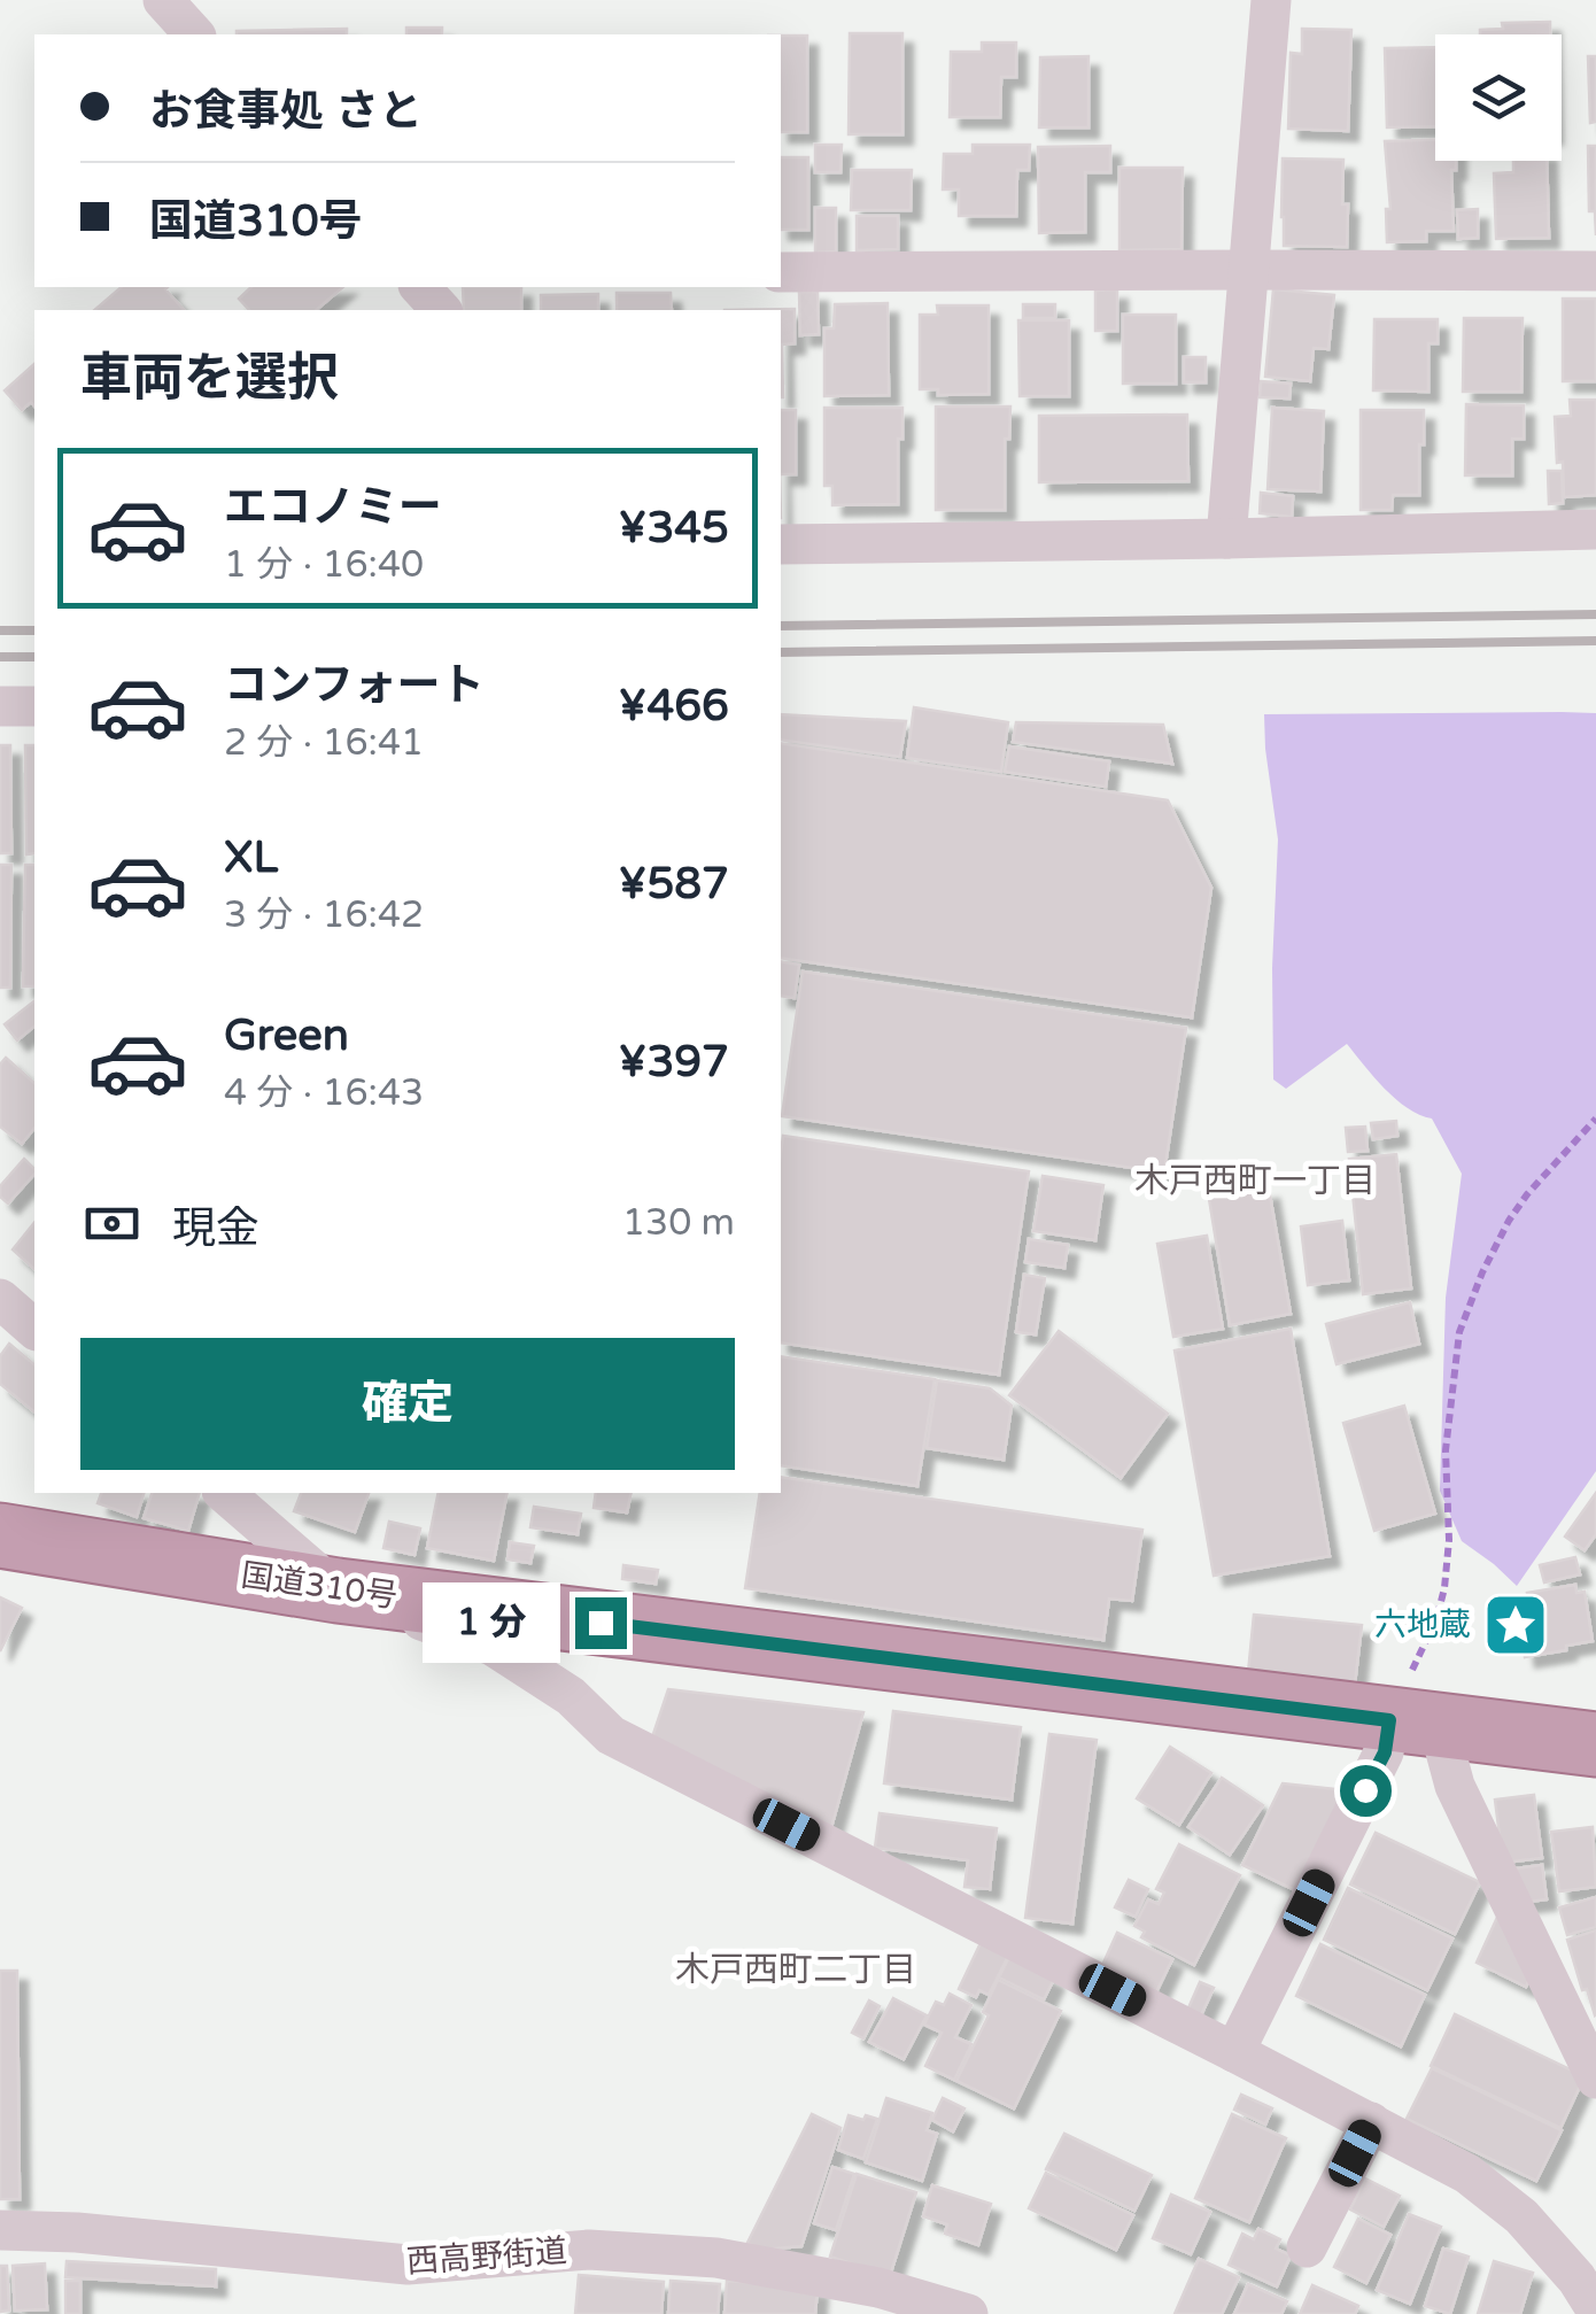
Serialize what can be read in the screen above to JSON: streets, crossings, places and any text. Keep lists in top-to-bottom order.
{
  "streets": {
    "highway": ["国道310号"],
    "street": ["西高野街道"]
  },
  "districts": ["木戸西町一丁目", "木戸西町二丁目"],
  "places": {
    "place": ["六地蔵"]
  },
  "page": {
    "banner": ["お食事処 さと", "国道310号"],
    "heading": "車両を選択",
    "list": [
      {
        "name": "エコノミー",
        "note": "1 分 · 16:40",
        "value": "¥345"
      },
      {
        "name": "コンフォート",
        "note": "2 分 · 16:41",
        "value": "¥466"
      },
      {
        "name": "XL",
        "note": "3 分 · 16:42",
        "value": "¥587"
      },
      {
        "name": "Green",
        "note": "4 分 · 16:43",
        "value": "¥397"
      }
    ],
    "pay": ["現金", "130 m"],
    "buttons": "確定",
    "bubble": "1 分"
  }
}
